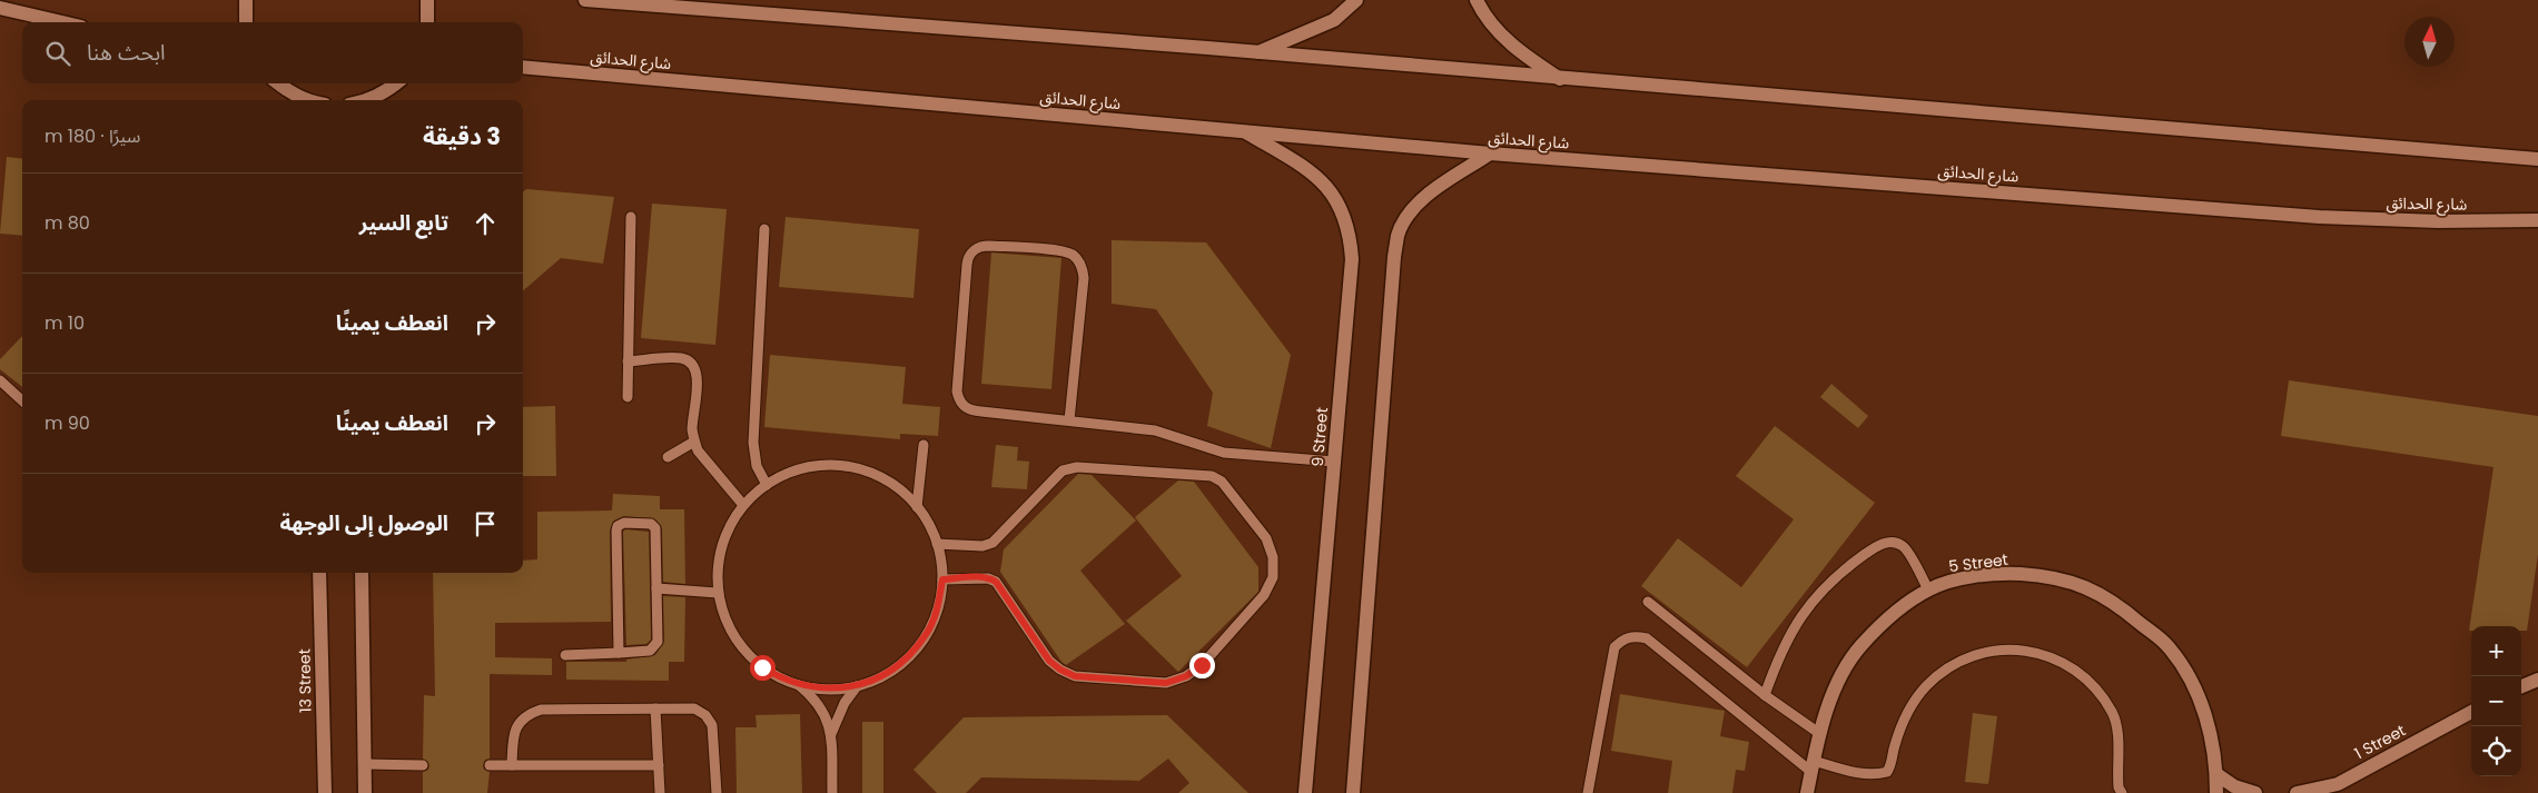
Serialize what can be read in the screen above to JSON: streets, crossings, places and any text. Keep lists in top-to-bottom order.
{
  "streets": {
    "street": [
      "شارع الحدائق",
      "9 Street",
      "5 Street",
      "13 Street",
      "1 Street"
    ]
  },
  "crossings": [
    ["شارع الحدائق", "9 Street"]
  ],
  "north": "top",
  "page": {
    "search": "ابحث هنا",
    "heading": ["3 دقيقة", "سيرًا · 180 m"],
    "list": [
      ["تابع السير", "80 m"],
      ["انعطف يمينًا", "10 m"],
      ["انعطف يمينًا", "90 m"],
      "الوصول إلى الوجهة"
    ],
    "map_buttons": ["+", "−"]
  }
}
